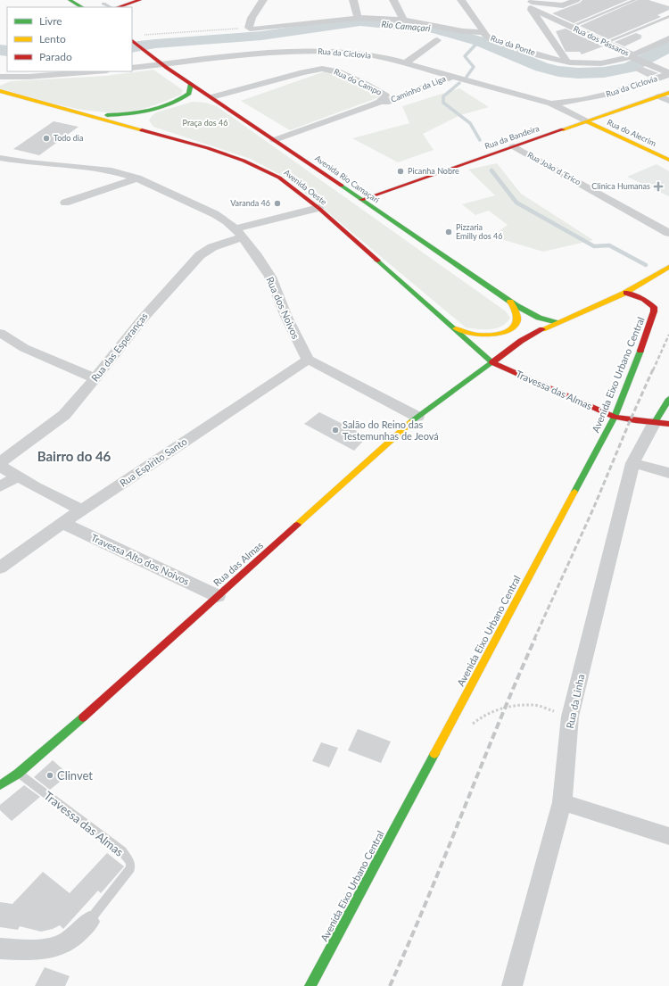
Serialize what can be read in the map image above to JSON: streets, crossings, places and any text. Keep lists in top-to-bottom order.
{
  "streets": {
    "street": [
      "Rua dos Pássaros",
      "Rua da Ponte",
      "Rua da Ciclovia",
      "Rua do Campo",
      "Caminho da Liga",
      "Rua do Alecrim",
      "Rua da Bandeira",
      "Rua João d 'Erico",
      "Avenida Rio Camaçari",
      "Avenida Oeste",
      "Rua dos Noivos",
      "Rua das Esperanças",
      "Avenida Eixo Urbano Central",
      "Travessa das Almas",
      "Rua Espirito Santo",
      "Travessa Alto dos Noivos",
      "Rua das Almas",
      "Rua da Linha"
    ]
  },
  "crossings": [
    ["Rua dos Pássaros", "Rua da Ponte"],
    ["Rua dos Pássaros", "Rua da Ciclovia"],
    ["Rua da Ciclovia", "Caminho da Liga"],
    ["Rua da Ciclovia", "Rua do Alecrim"],
    ["Rua da Ciclovia", "Rua da Bandeira"],
    ["Rua da Ciclovia", "Avenida Rio Camaçari"],
    ["Rua do Campo", "Avenida Rio Camaçari"],
    ["Rua do Alecrim", "Rua da Bandeira"],
    ["Rua da Bandeira", "Rua João d 'Erico"],
    ["Rua da Bandeira", "Avenida Rio Camaçari"],
    ["Avenida Oeste", "Rua das Esperanças"],
    ["Avenida Oeste", "Travessa das Almas"],
    ["Avenida Oeste", "Rua das Almas"],
    ["Rua dos Noivos", "Rua das Esperanças"],
    ["Rua dos Noivos", "Rua Espirito Santo"],
    ["Avenida Eixo Urbano Central", "Travessa das Almas"],
    ["Travessa das Almas", "Rua das Almas"],
    ["Travessa das Almas", "Rua da Linha"],
    ["Rua Espirito Santo", "Travessa Alto dos Noivos"],
    ["Travessa Alto dos Noivos", "Rua das Almas"]
  ],
  "districts": ["Bairro do 46"],
  "water": ["Rio Camaçari"],
  "parks": ["Praça dos 46"],
  "places": {
    "other": [
      "Todo dia",
      "Picanha Nobre",
      "Varanda 46",
      "Pizzaria Emilly dos 46",
      "Salão do Reino das Testemunhas de Jeová",
      "Clinvet"
    ],
    "health": ["Clinica Humanas"]
  },
  "legend": ["Livre", "Lento", "Parado"]
}
